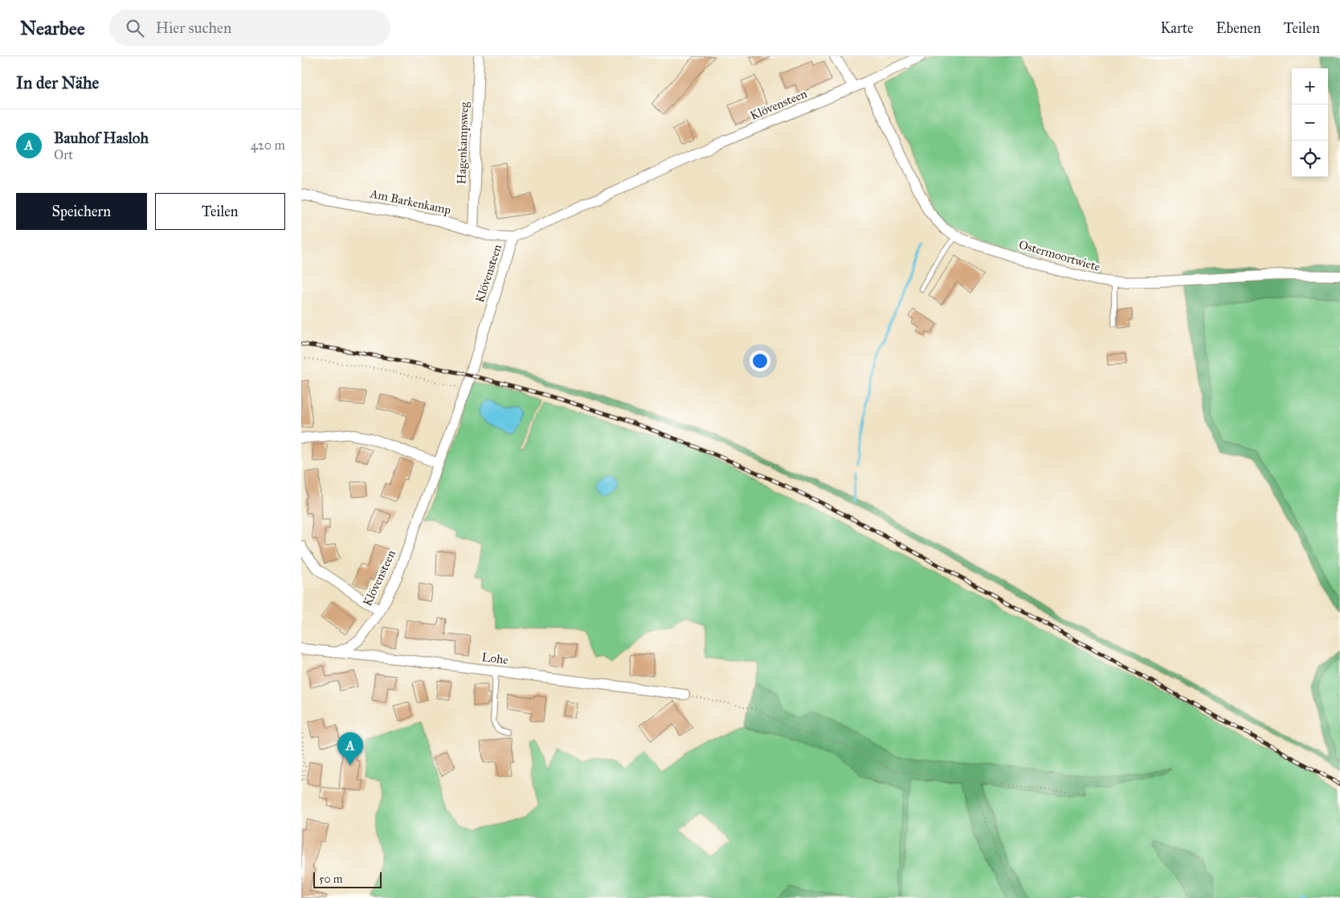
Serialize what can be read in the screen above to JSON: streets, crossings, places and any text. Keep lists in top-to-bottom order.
{
  "streets": {
    "street": [
      "Klövensteen",
      "Hagenkampsweg",
      "Am Barkenkamp",
      "Ostermoortwiete",
      "Lohe"
    ]
  },
  "crossings": [
    ["Klövensteen", "Am Barkenkamp"],
    ["Klövensteen", "Ostermoortwiete"],
    ["Klövensteen", "Lohe"],
    ["Hagenkampsweg", "Am Barkenkamp"]
  ],
  "scale_bar": "50 m",
  "page": {
    "header": "Nearbee",
    "search": "Hier suchen",
    "nav": ["Karte", "Ebenen", "Teilen"],
    "heading": "In der Nähe",
    "map_buttons": ["+", "−"],
    "list": [
      {
        "mark": "A",
        "name": "Bauhof Hasloh",
        "note": "Ort",
        "value": "420 m"
      }
    ],
    "buttons": ["Speichern", "Teilen"],
    "pins": "A",
    "scale": "50 m"
  }
}
